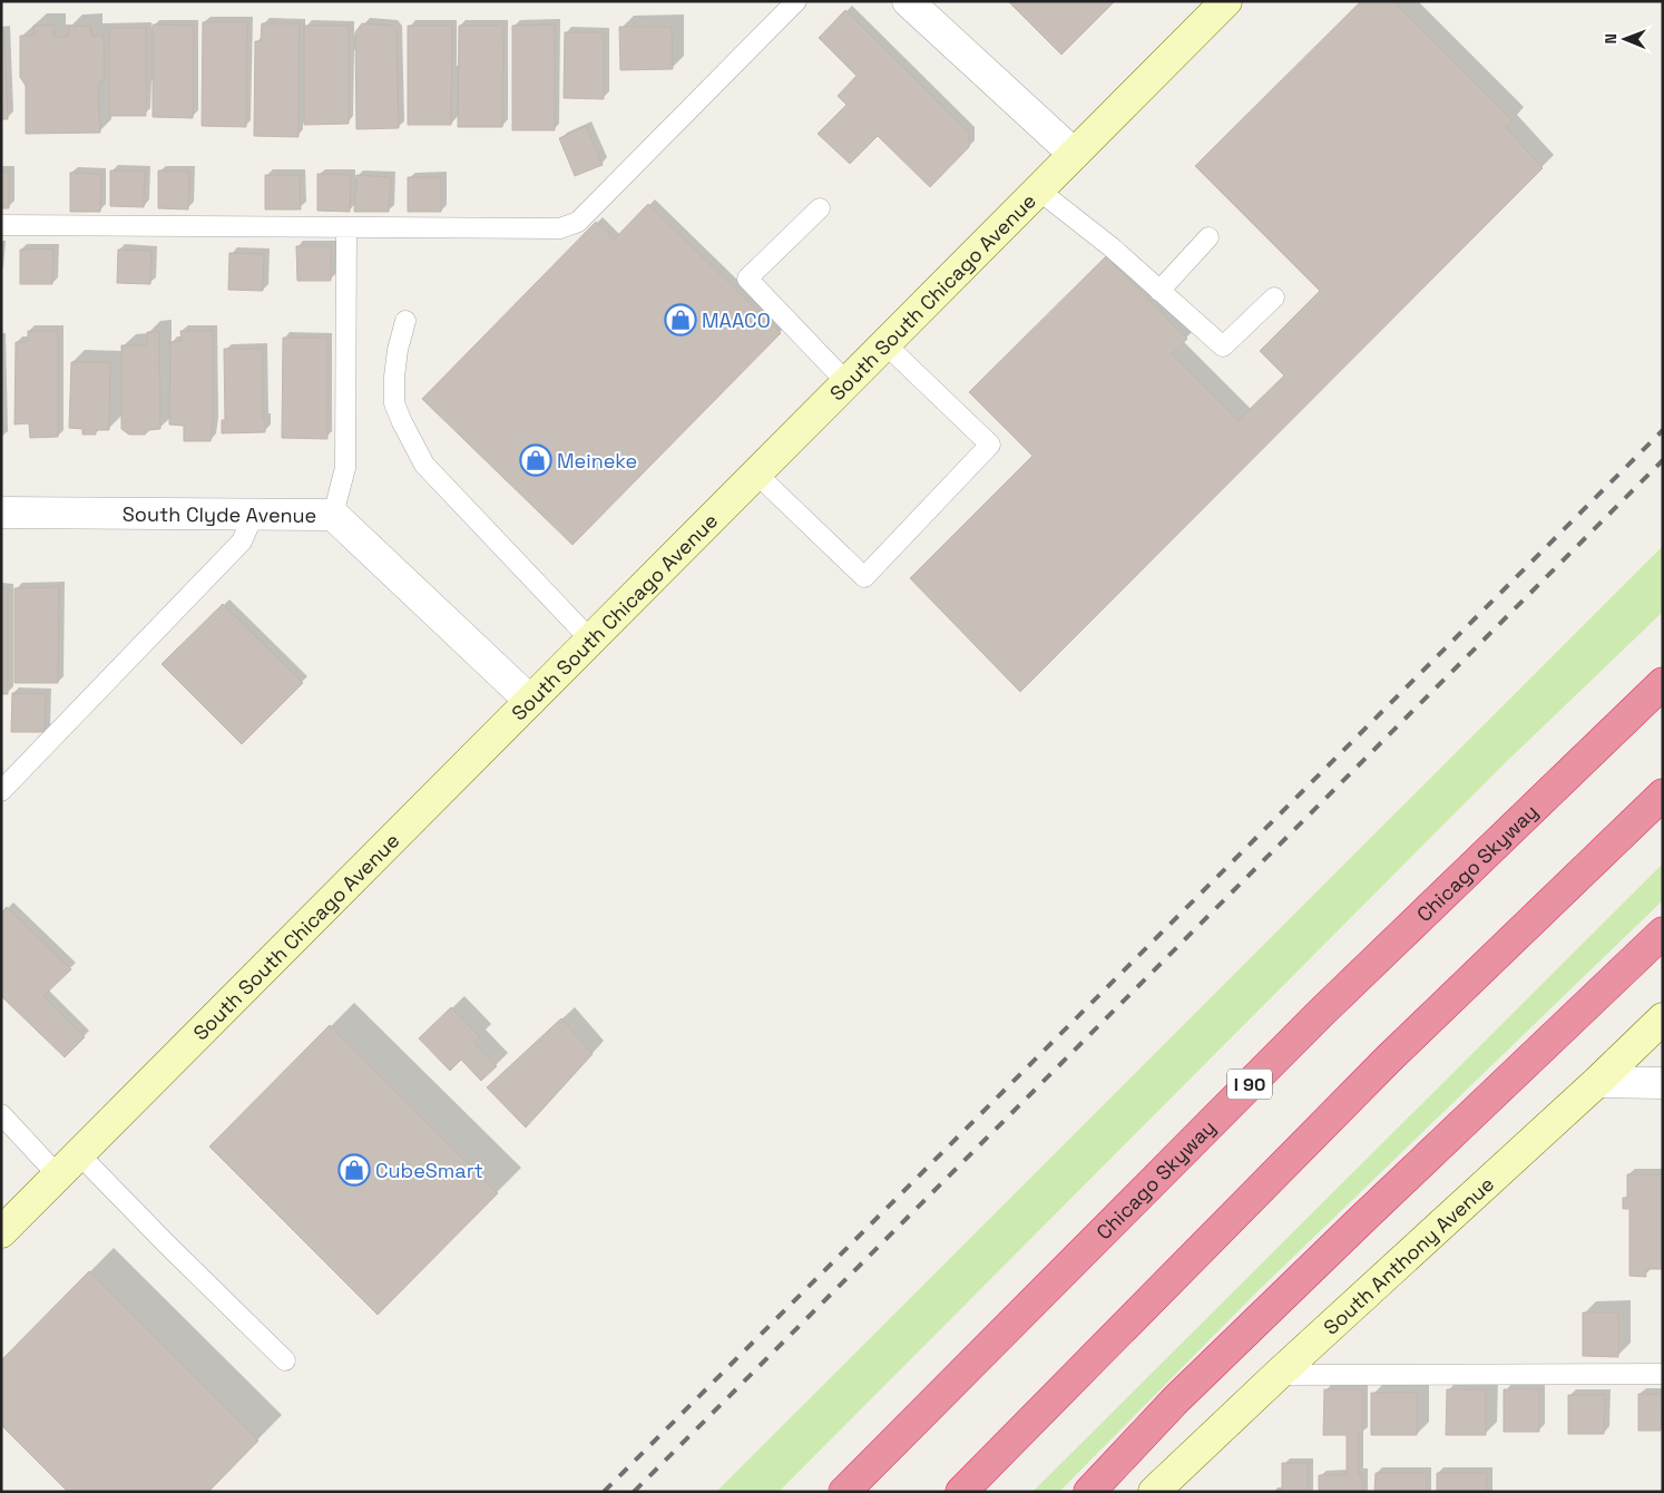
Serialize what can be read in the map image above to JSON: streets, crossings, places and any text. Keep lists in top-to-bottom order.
{
  "streets": {
    "highway": ["Chicago Skyway", "I 90"],
    "main road": ["South South Chicago Avenue", "South Anthony Avenue"],
    "street": ["South Clyde Avenue"]
  },
  "crossings": [
    ["South South Chicago Avenue", "South Clyde Avenue"]
  ],
  "places": {
    "shop": ["MAACO", "Meineke", "CubeSmart"]
  },
  "north": "left"
}
